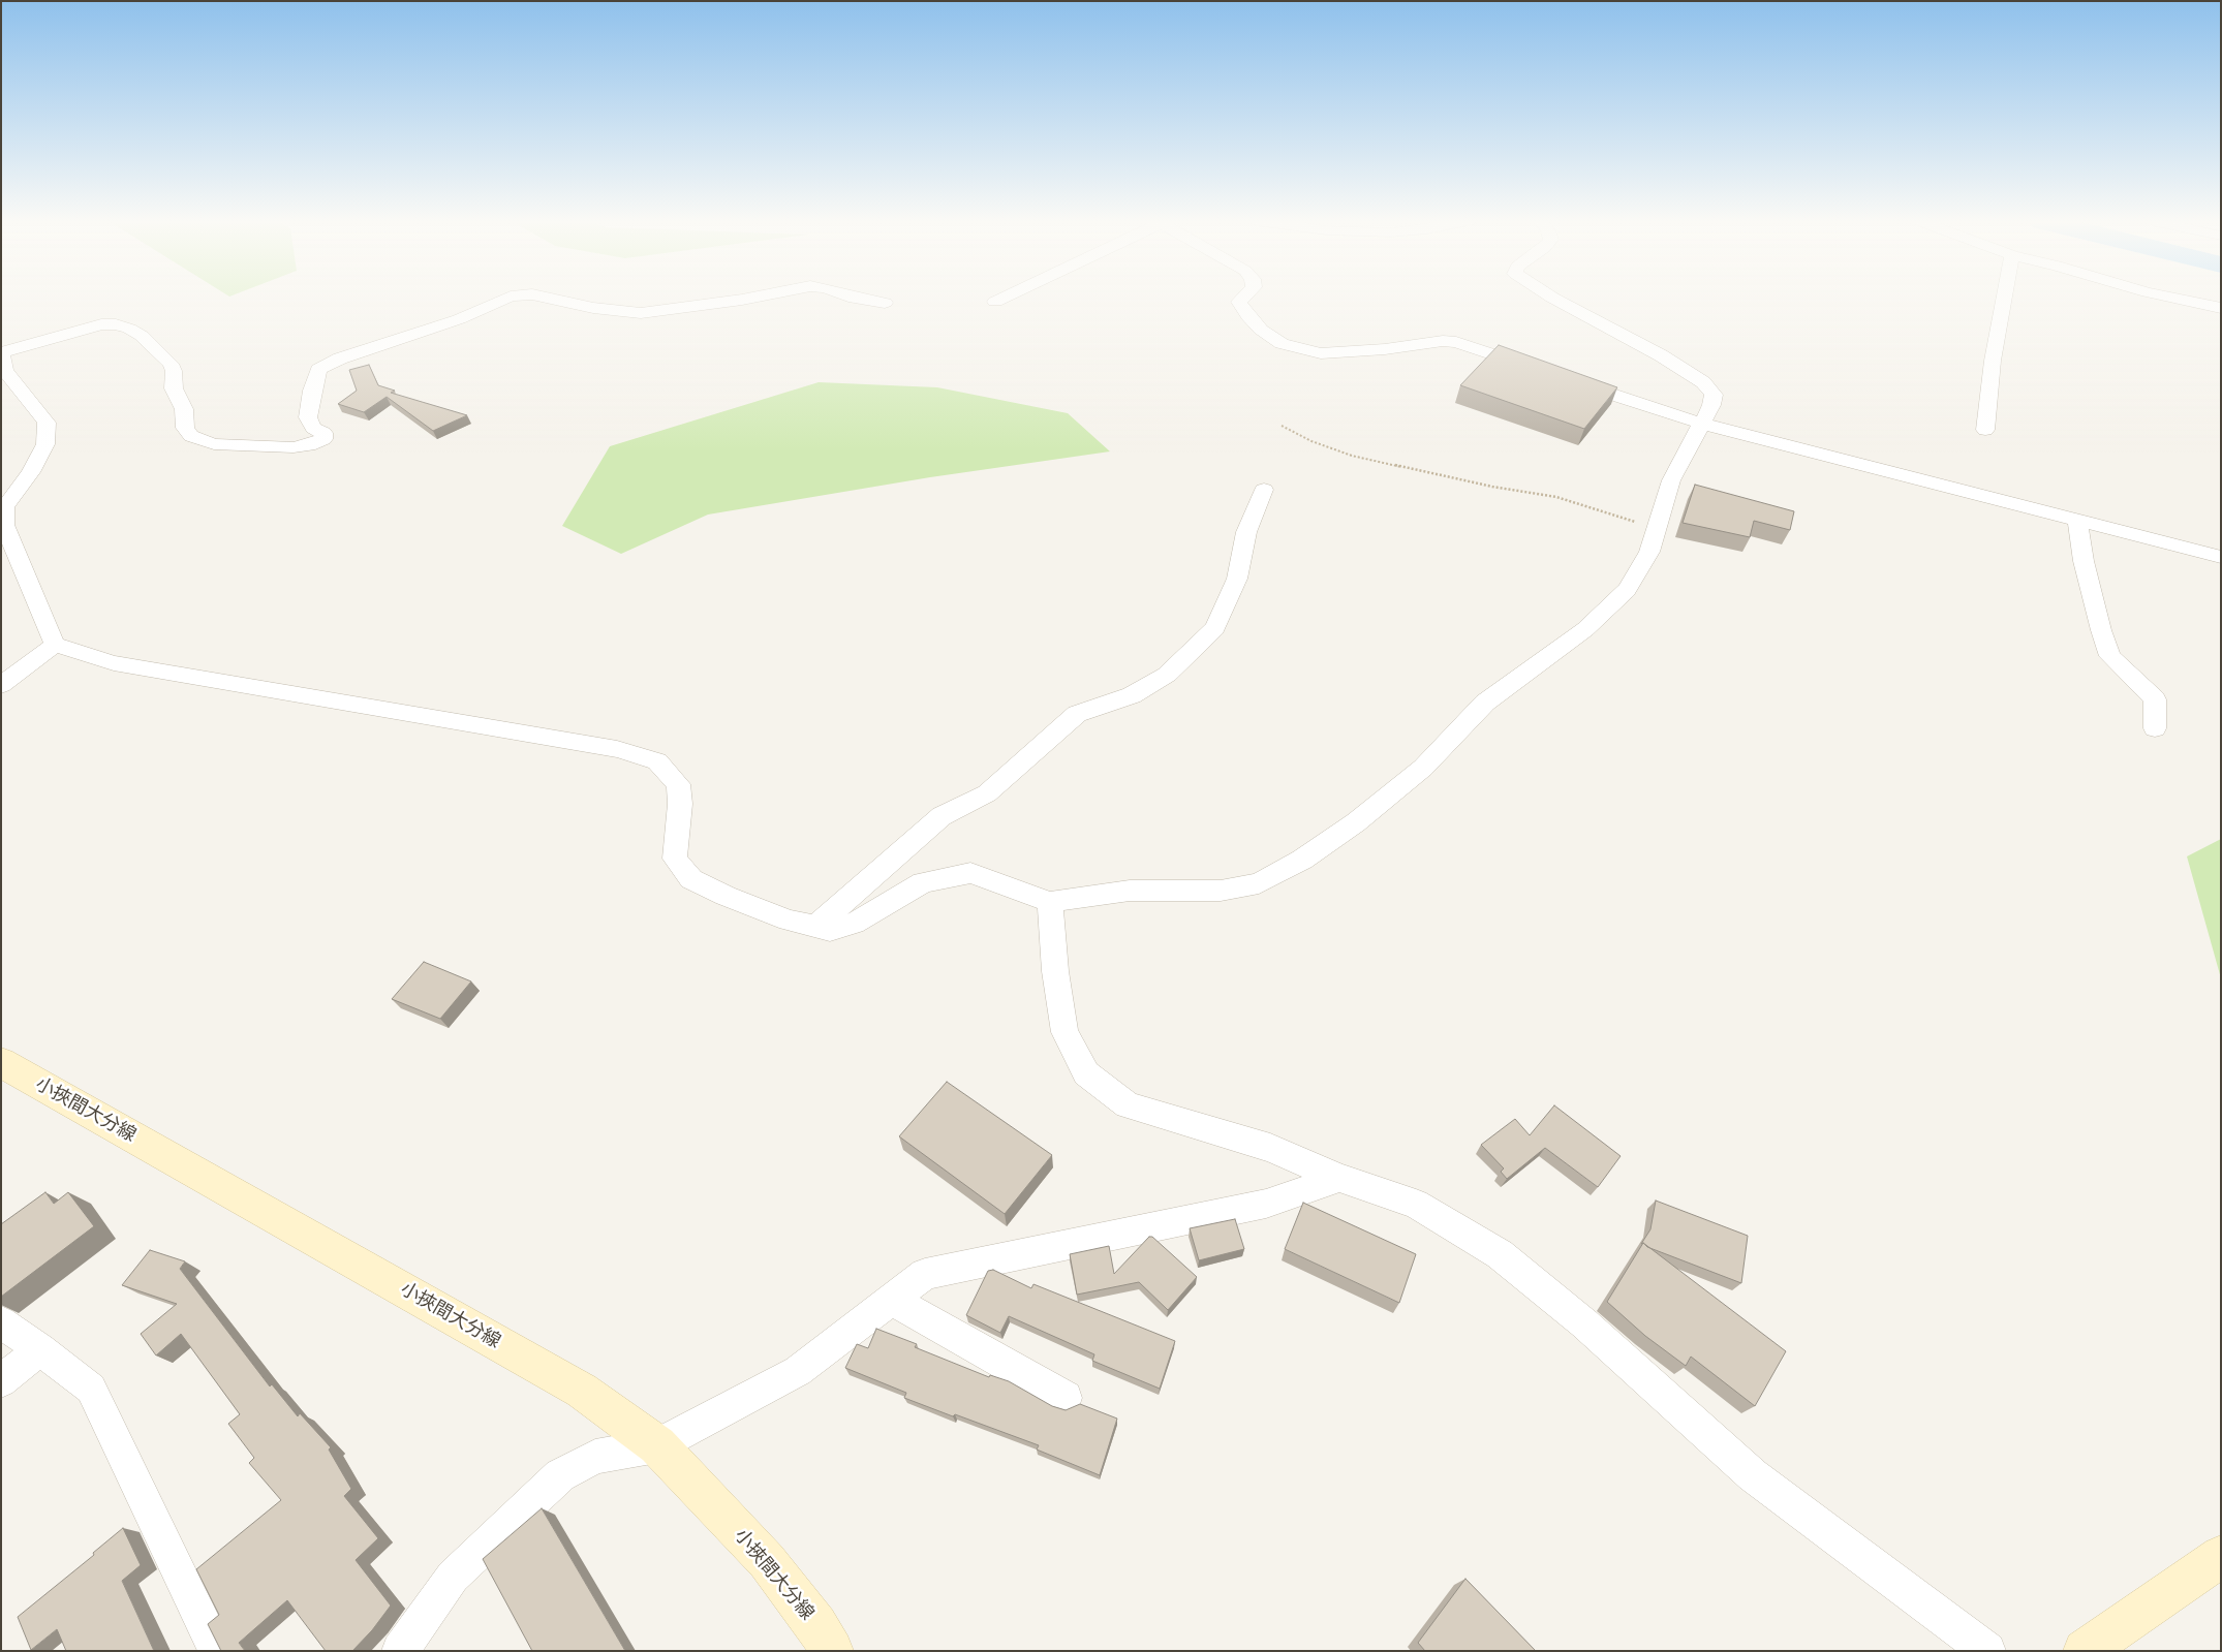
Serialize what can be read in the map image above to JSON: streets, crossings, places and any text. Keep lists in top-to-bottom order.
{
  "streets": {
    "main road": ["小挾間大分線"]
  }
}
